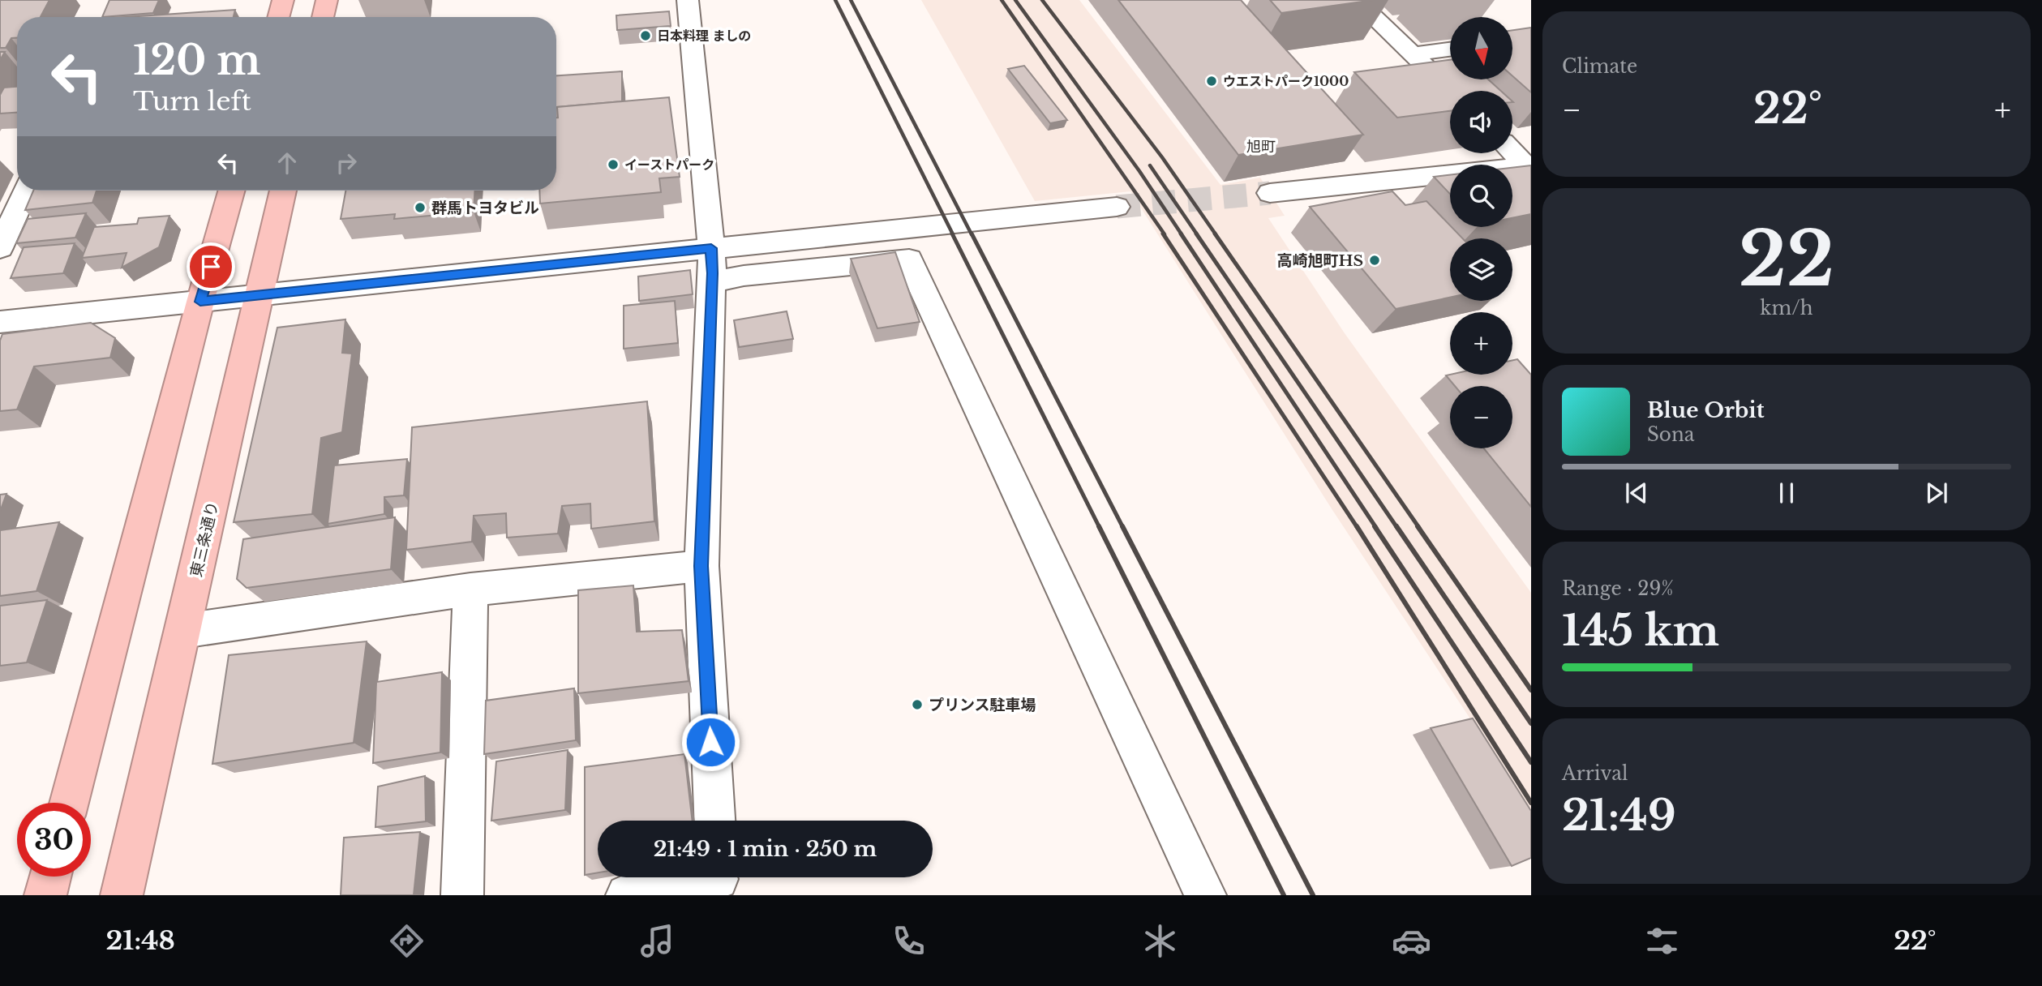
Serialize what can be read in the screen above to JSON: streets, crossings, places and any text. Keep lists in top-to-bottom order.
{
  "streets": {
    "highway": ["東三条通り"]
  },
  "districts": ["旭町"],
  "places": [
    "日本料理 ましの",
    "ウエストパーク1000",
    "イーストパーク",
    "群馬トヨタビル",
    "高崎旭町HS",
    "プリンス駐車場"
  ],
  "north": "bottom",
  "page": {
    "tile": [
      "Climate",
      ["22", "km/h"],
      ["Range · 29%", "145 km"],
      ["Arrival", "21:49"]
    ],
    "map_buttons": ["+", "−"],
    "turn": ["120 m", "Turn left"],
    "heat": ["−", "22°", "+"],
    "song": ["Blue Orbit", "Sona"],
    "limit": "30",
    "trip": "21:49 · 1 min · 250 m",
    "tabs": ["21:48", "22°"]
  }
}
